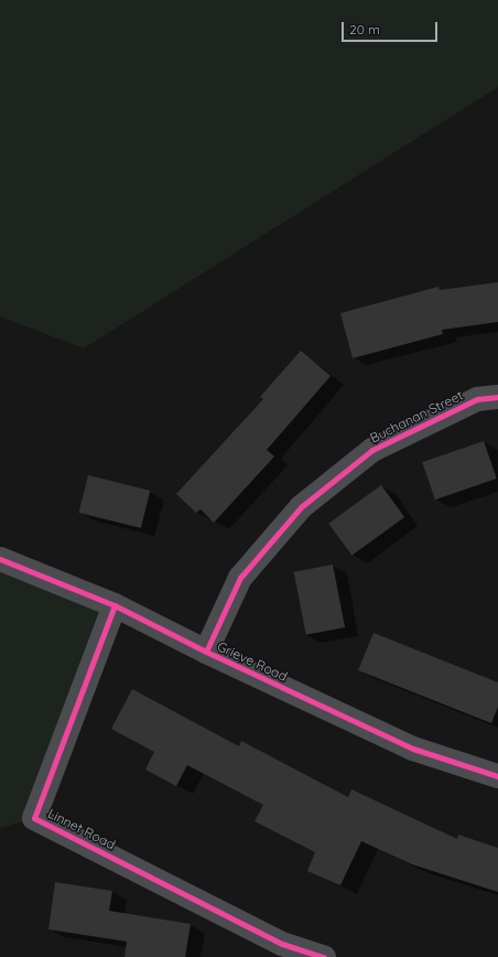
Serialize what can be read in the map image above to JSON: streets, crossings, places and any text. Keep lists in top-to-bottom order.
{
  "streets": {
    "street": ["Buchanan Street", "Grieve Road", "Linnet Road"]
  },
  "crossings": [
    ["Buchanan Street", "Grieve Road"],
    ["Grieve Road", "Linnet Road"]
  ],
  "scale_bar": "20 m"
}
